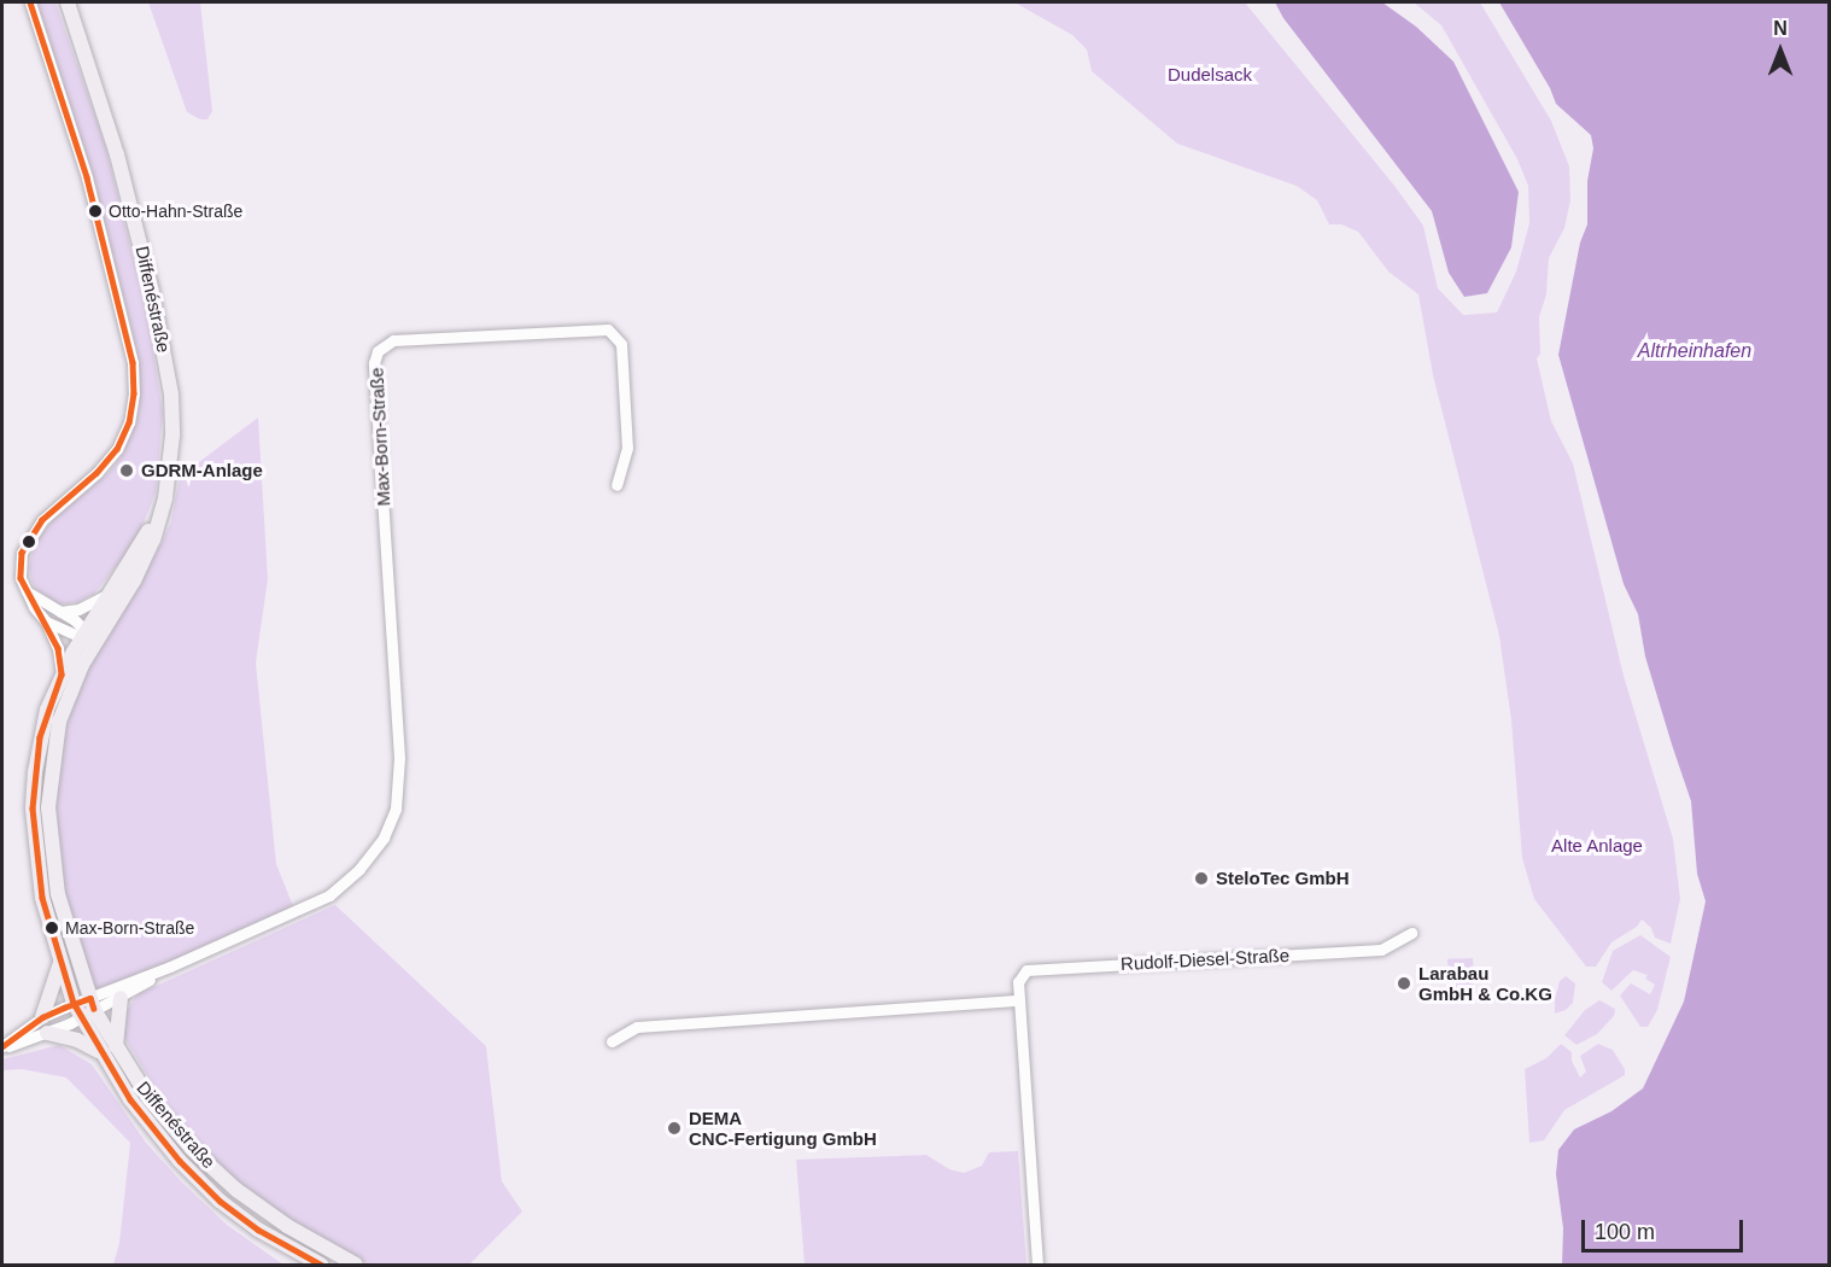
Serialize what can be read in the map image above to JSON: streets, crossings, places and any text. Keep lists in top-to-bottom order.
{
  "streets": {
    "main road": ["Diffenéstraße"],
    "street": ["Max-Born-Straße", "Rudolf-Diesel-Straße"]
  },
  "crossings": [
    ["Diffenéstraße", "Max-Born-Straße"]
  ],
  "water": ["Altrheinhafen"],
  "parks": ["Dudelsack", "Alte Anlage"],
  "places": [
    "Otto-Hahn-Straße",
    "GDRM-Anlage",
    "SteloTec GmbH",
    "Max-Born-Straße",
    "Larabau GmbH & Co.KG",
    "DEMA CNC-Fertigung GmbH"
  ],
  "scale_bar": "100 m",
  "north": "top"
}
